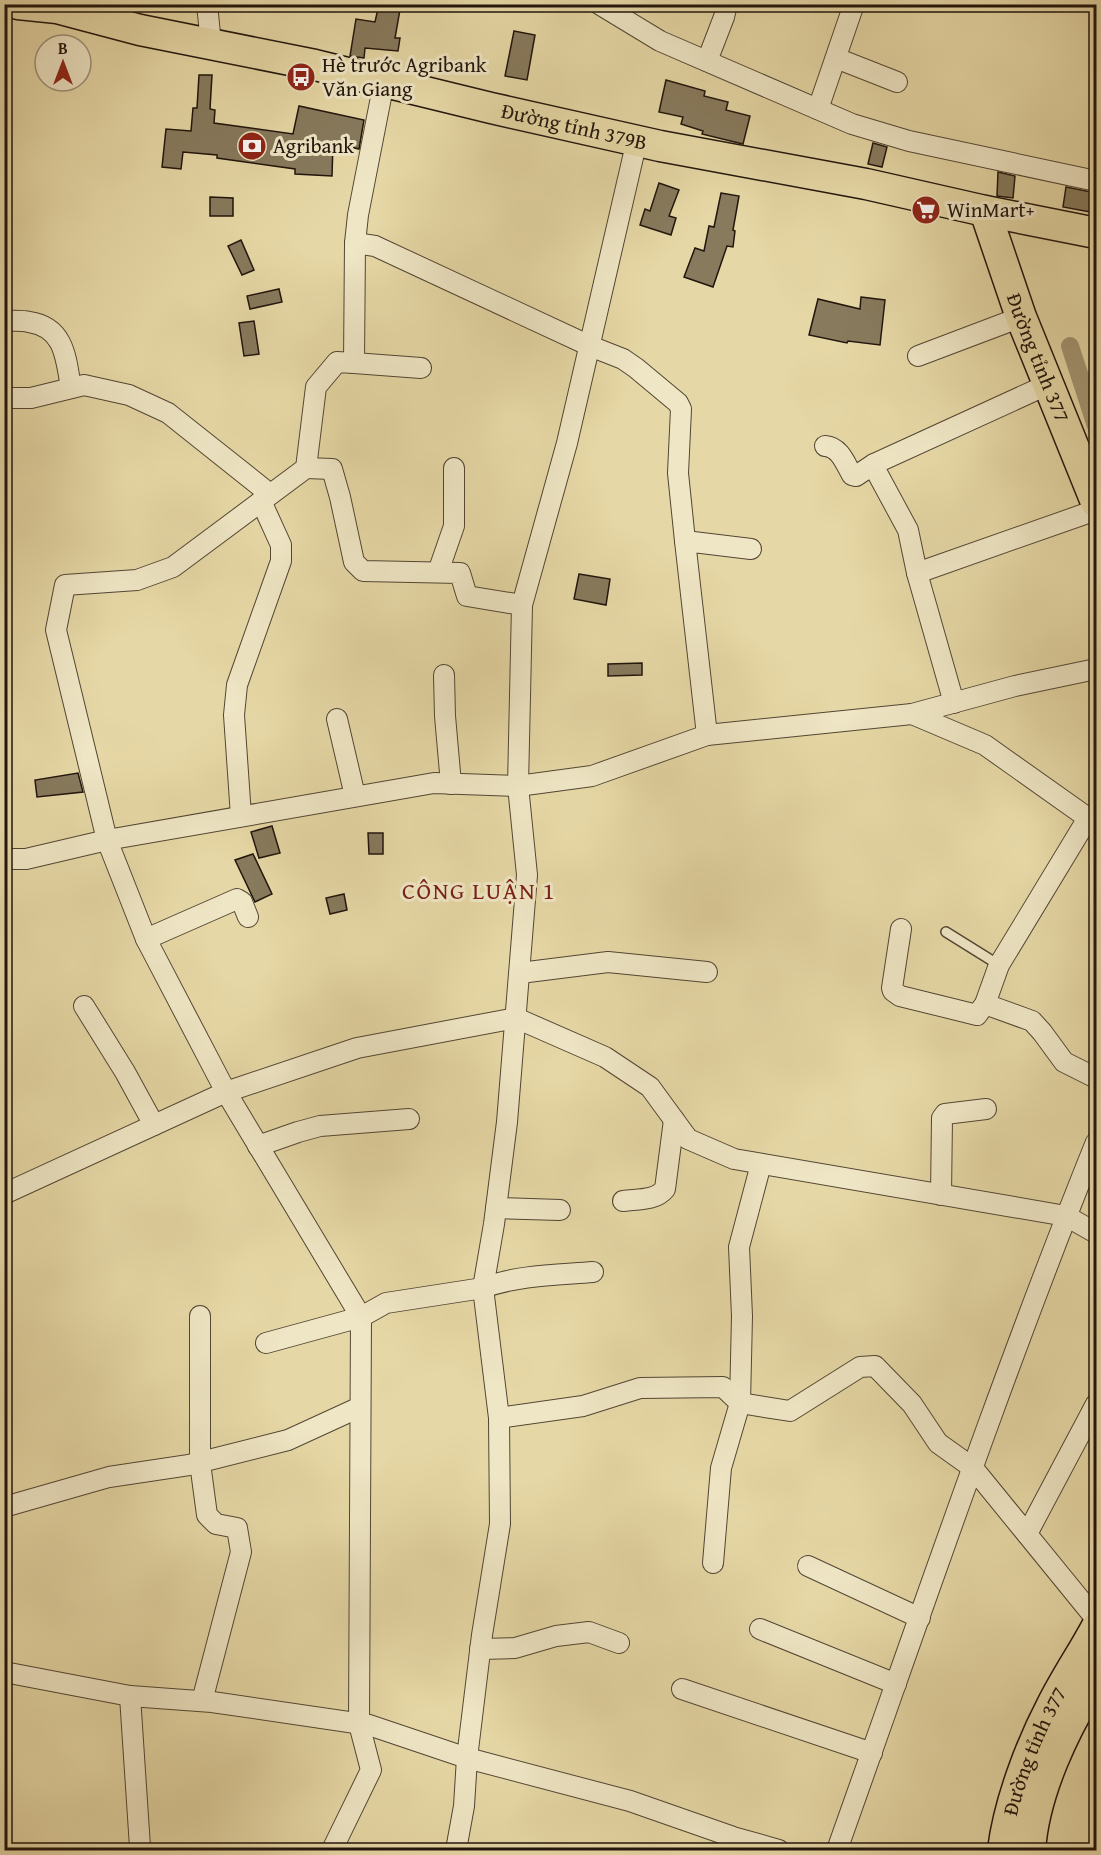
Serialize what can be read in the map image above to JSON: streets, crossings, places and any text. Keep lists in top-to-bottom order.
{
  "streets": {
    "main road": ["Đường tỉnh 379B", "Đường tỉnh 377"]
  },
  "crossings": [
    ["Đường tỉnh 379B", "Đường tỉnh 377"]
  ],
  "districts": ["CÔNG LUẬN 1"],
  "places": {
    "bus stop": ["Hè trước Agribank Văn Giang"],
    "bank": ["Agribank"],
    "supermarket": ["WinMart+"]
  },
  "north": "top"
}
